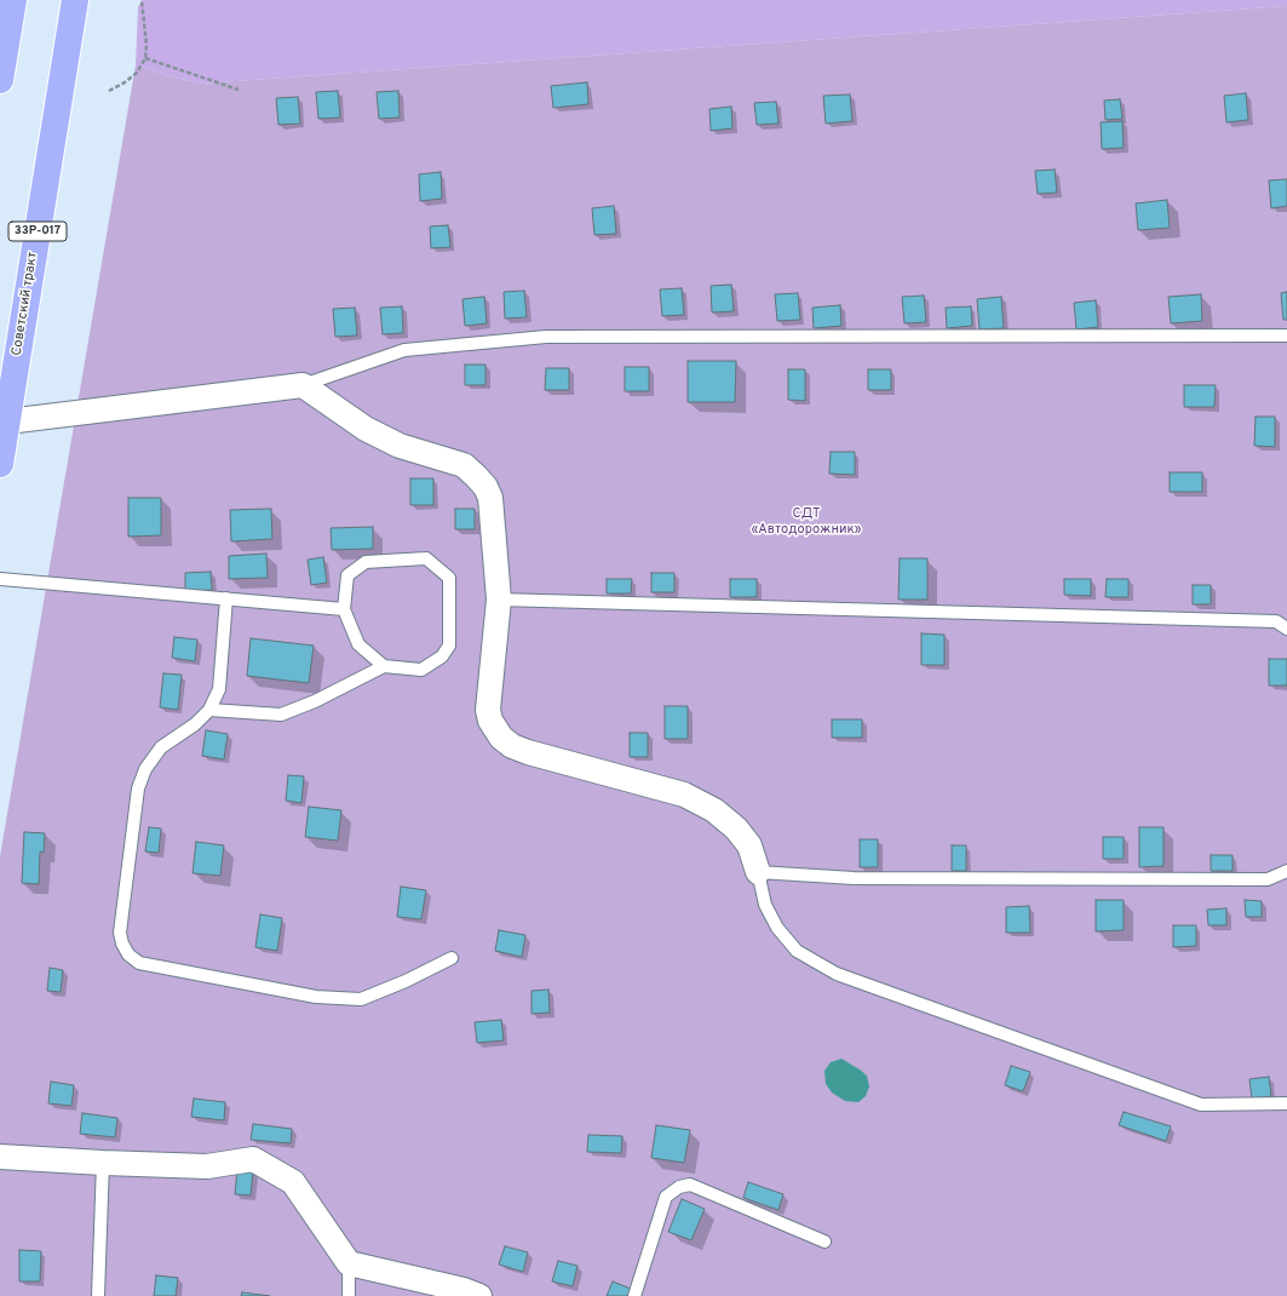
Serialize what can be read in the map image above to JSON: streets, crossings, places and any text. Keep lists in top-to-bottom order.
{
  "streets": {
    "highway": ["33Р-017", "Советский тракт"]
  },
  "parks": ["СДТ «Автодорожник»"]
}
